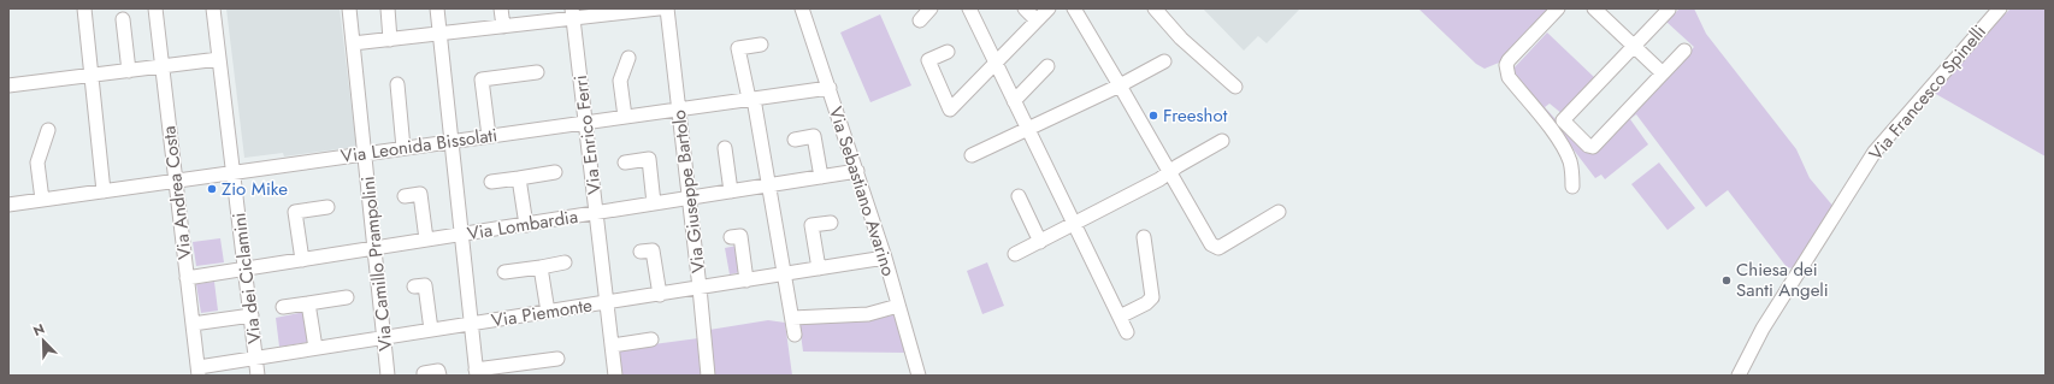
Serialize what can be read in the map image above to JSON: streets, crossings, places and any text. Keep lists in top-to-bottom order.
{
  "streets": {
    "street": [
      "Via Francesco Spinelli",
      "Via Enrico Ferri",
      "Via Leonida Bissolati",
      "Via Giuseppe Bartolo",
      "Via Sebastiano Avarino",
      "Via Andrea Costa",
      "Via Lombardia",
      "Via Camillo Prampolini",
      "Via dei Ciclamini",
      "Via Piemonte"
    ]
  },
  "crossings": [
    ["Via Enrico Ferri", "Via Leonida Bissolati"],
    ["Via Enrico Ferri", "Via Lombardia"],
    ["Via Enrico Ferri", "Via Piemonte"],
    ["Via Leonida Bissolati", "Via Giuseppe Bartolo"],
    ["Via Leonida Bissolati", "Via Sebastiano Avarino"],
    ["Via Leonida Bissolati", "Via Andrea Costa"],
    ["Via Leonida Bissolati", "Via Camillo Prampolini"],
    ["Via Leonida Bissolati", "Via dei Ciclamini"],
    ["Via Giuseppe Bartolo", "Via Lombardia"],
    ["Via Giuseppe Bartolo", "Via Piemonte"],
    ["Via Sebastiano Avarino", "Via Lombardia"],
    ["Via Sebastiano Avarino", "Via Piemonte"],
    ["Via Andrea Costa", "Via Lombardia"],
    ["Via Andrea Costa", "Via Piemonte"],
    ["Via Lombardia", "Via Camillo Prampolini"],
    ["Via Lombardia", "Via dei Ciclamini"],
    ["Via Camillo Prampolini", "Via Piemonte"],
    ["Via dei Ciclamini", "Via Piemonte"]
  ],
  "places": ["Freeshot", "Zio Mike", "Chiesa dei Santi Angeli"],
  "north": "top left"
}
